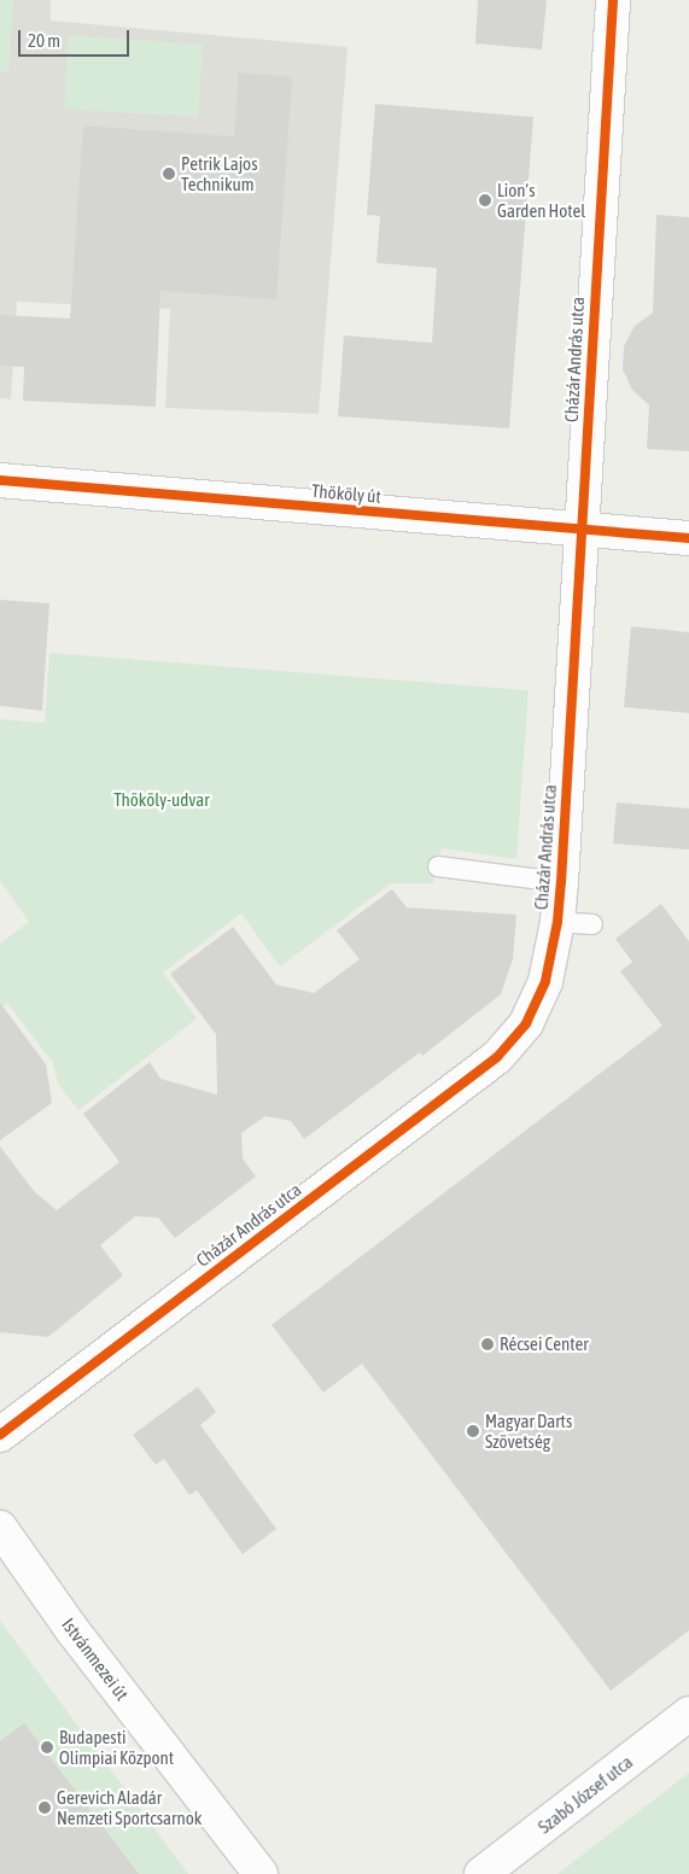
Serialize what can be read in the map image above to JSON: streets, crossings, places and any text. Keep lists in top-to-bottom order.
{
  "streets": {
    "street": [
      "Cházár András utca",
      "Thököly út",
      "Istvánmezei út",
      "Szabó József utca"
    ]
  },
  "crossings": [
    ["Cházár András utca", "Thököly út"]
  ],
  "parks": ["Thököly-udvar"],
  "places": [
    "Petrik Lajos Technikum",
    "Lion’s Garden Hotel",
    "Récsei Center",
    "Magyar Darts Szövetség",
    "Budapesti Olimpiai Központ",
    "Gerevich Aladár Nemzeti Sportcsarnok"
  ],
  "scale_bar": "20 m"
}
